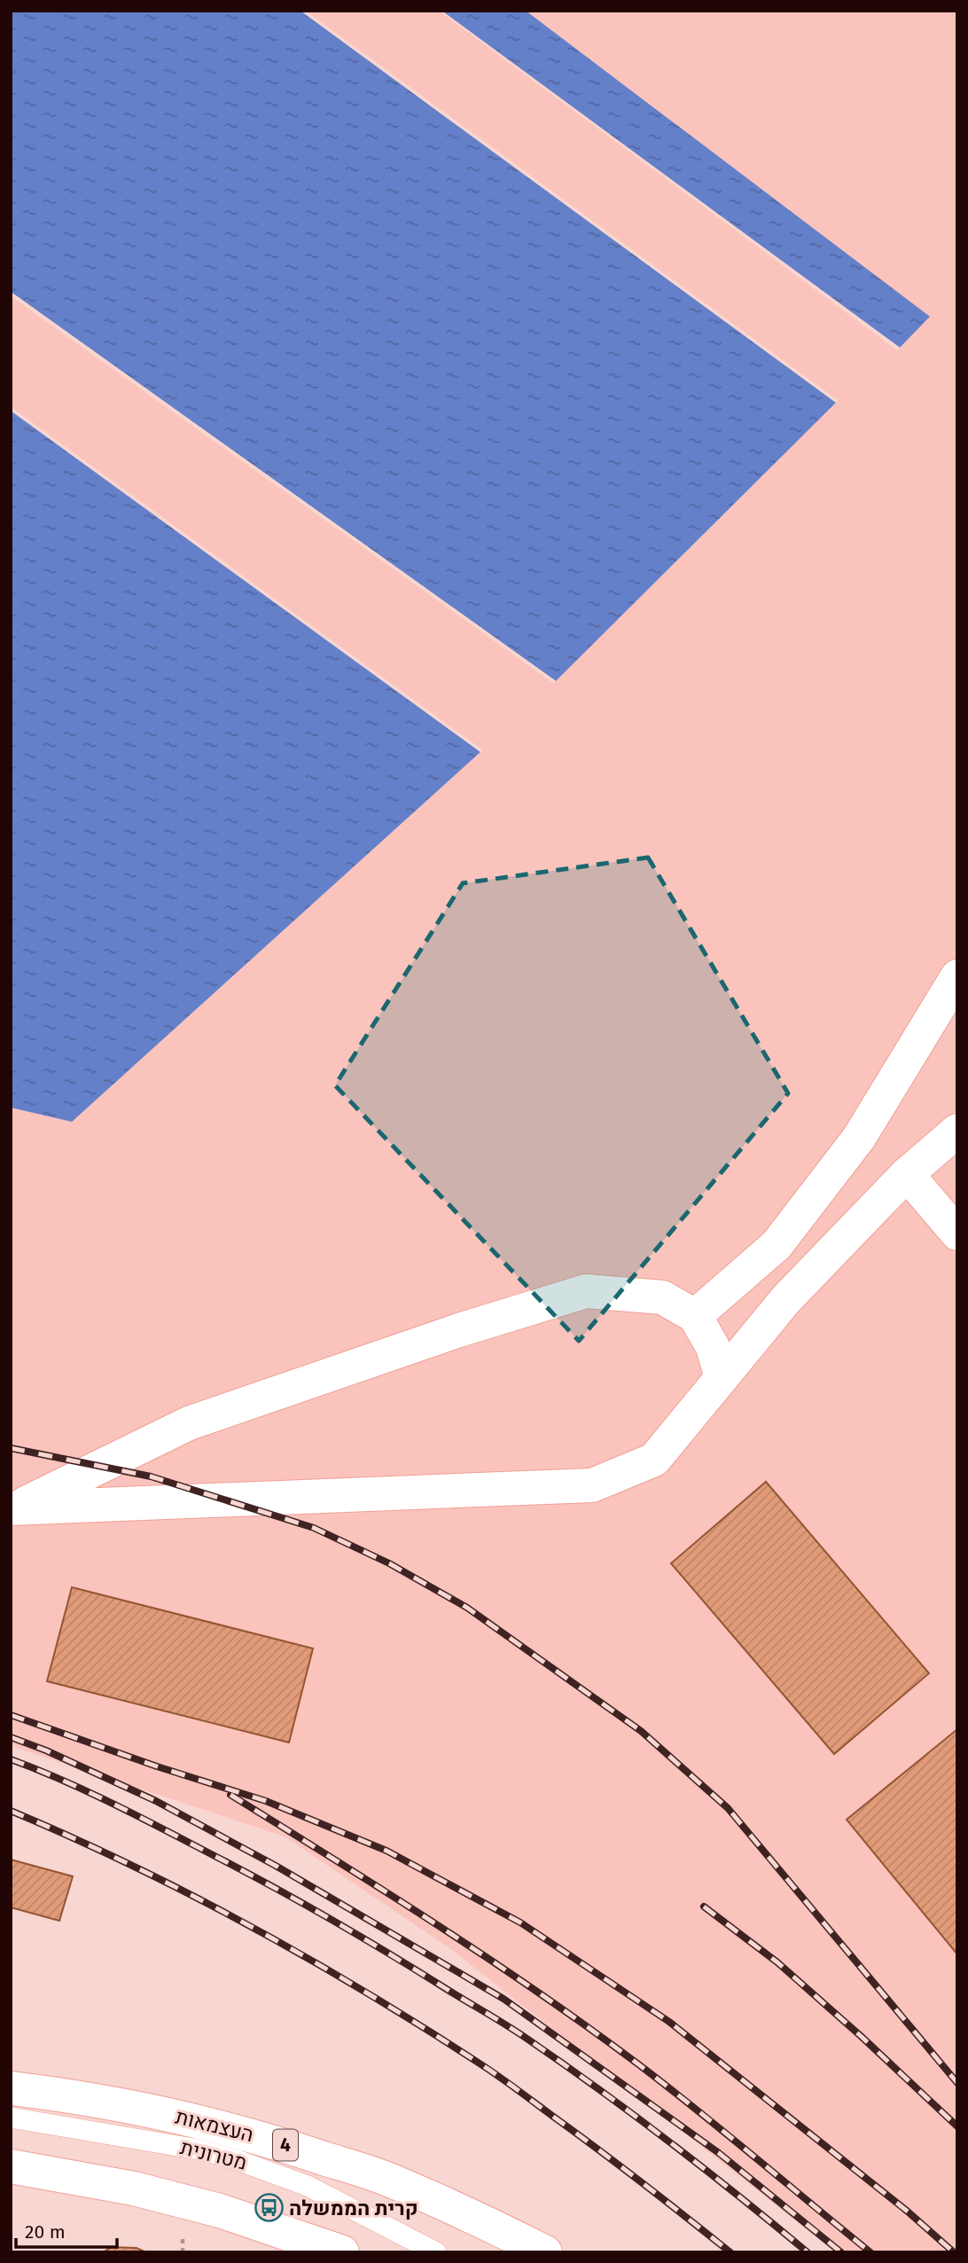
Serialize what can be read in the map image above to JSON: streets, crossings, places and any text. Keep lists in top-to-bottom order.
{
  "streets": {
    "main road": ["העצמאות", "4"],
    "lane": ["מטרונית"]
  },
  "places": {
    "bus stop": ["קרית הממשלה"]
  },
  "scale_bar": "20 m"
}
